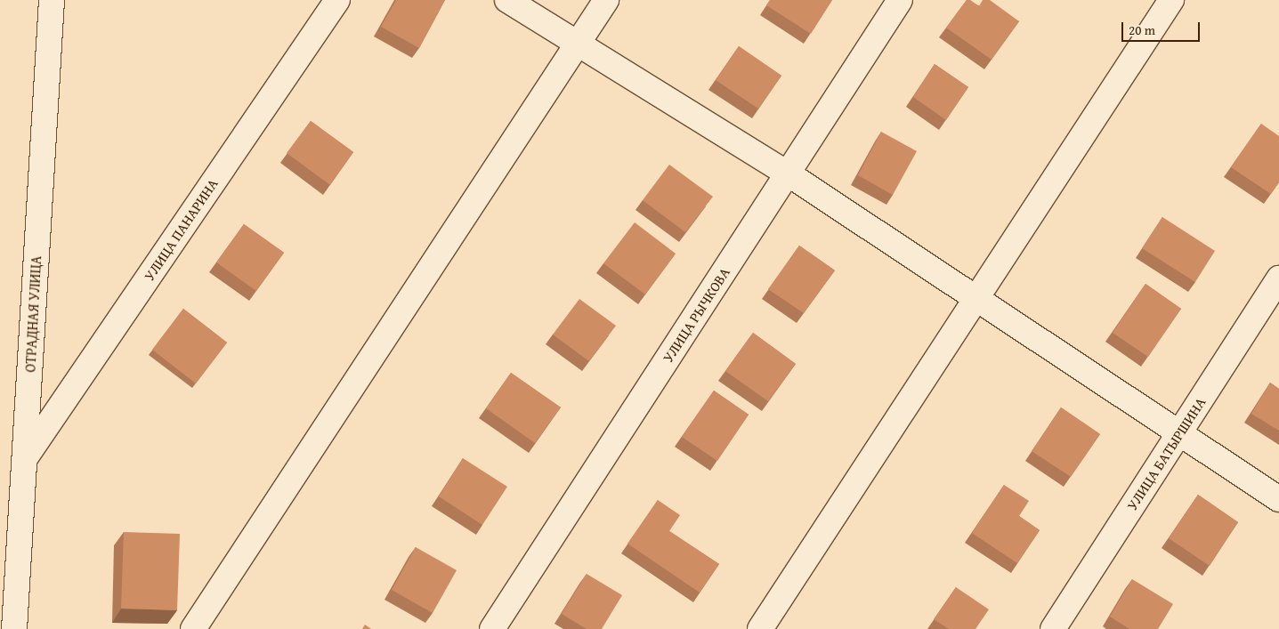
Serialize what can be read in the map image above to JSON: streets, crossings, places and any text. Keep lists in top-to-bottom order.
{
  "streets": {
    "street": [
      "УЛИЦА ПАНАРИНА",
      "ОТРАДНАЯ УЛИЦА",
      "УЛИЦА РЫЧКОВА",
      "УЛИЦА БАТЫРШИНА"
    ]
  },
  "crossings": [
    ["УЛИЦА ПАНАРИНА", "ОТРАДНАЯ УЛИЦА"]
  ],
  "scale_bar": "20 m"
}
